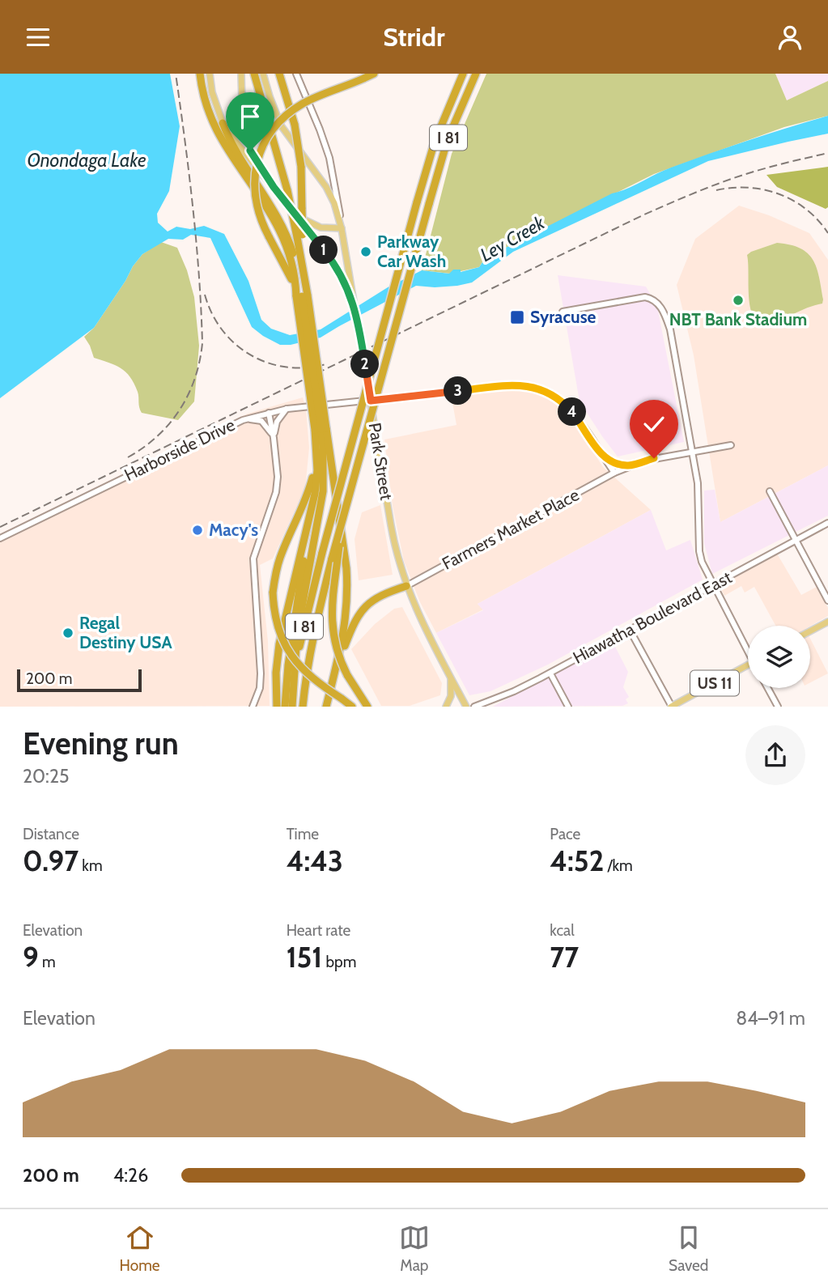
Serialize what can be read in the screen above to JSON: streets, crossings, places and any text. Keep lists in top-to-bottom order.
{
  "streets": {
    "highway": ["I 81"],
    "main road": ["Park Street", "US 11"],
    "street": ["Harborside Drive", "Farmers Market Place", "Hiawatha Boulevard East"]
  },
  "crossings": [
    ["Harborside Drive", "Park Street"],
    ["Harborside Drive", "Farmers Market Place"],
    ["Park Street", "Farmers Market Place"]
  ],
  "water": ["Onondaga Lake", "Ley Creek"],
  "places": {
    "other": [
      "Parkway Car Wash",
      "NBT Bank Stadium",
      "Macy's",
      "Regal Destiny USA"
    ],
    "transit": ["Syracuse"]
  },
  "scale_bar": "200 m",
  "page": {
    "header": "Stridr",
    "pins": [
      "1",
      "2",
      "3",
      "4"
    ],
    "scale": "200 m",
    "heading": ["Evening run", "20:25"],
    "stats": [
      ["Distance", "0.97 km"],
      ["Time", "4:43"],
      ["Pace", "4:52 /km"],
      ["Elevation", "9 m"],
      ["Heart rate", "151 bpm"],
      ["kcal", "77"]
    ],
    "chart": ["Elevation", "84–91 m"],
    "list": [
      {
        "name": "200 m",
        "note": "4:26"
      }
    ],
    "tabs": ["Home", "Map", "Saved"]
  }
}
